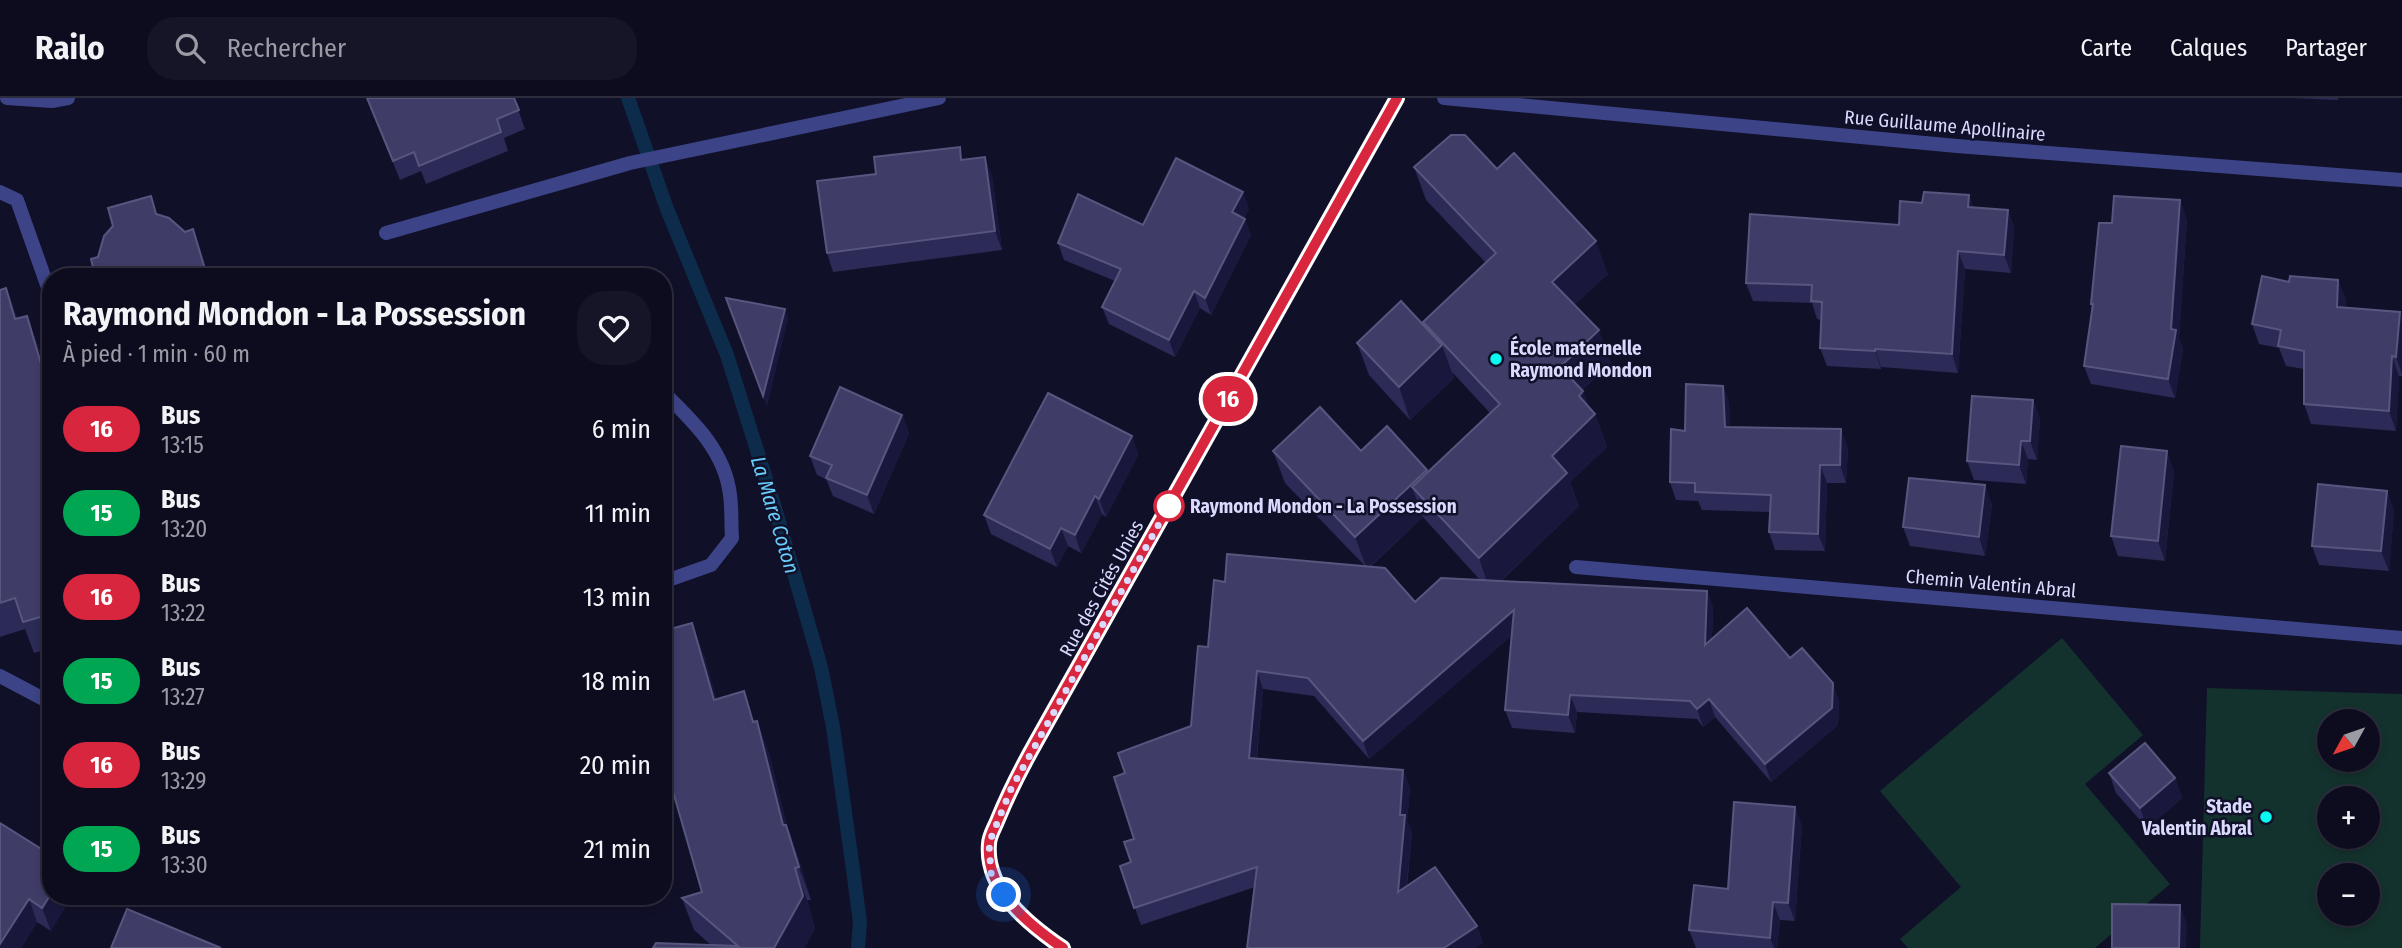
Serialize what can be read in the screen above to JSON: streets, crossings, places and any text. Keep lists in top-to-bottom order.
{
  "streets": {
    "street": ["Rue Guillaume Apollinaire", "Chemin Valentin Abral", "Rue des Cités Unies"]
  },
  "water": ["La Mare Coton"],
  "places": ["École maternelle Raymond Mondon", "Raymond Mondon - La Possession", "Stade Valentin Abral"],
  "lines": ["bus line 16"],
  "north": "bottom left",
  "page": {
    "header": "Railo",
    "search": "Rechercher",
    "nav": ["Carte", "Calques", "Partager"],
    "on_map": "16",
    "heading": ["Raymond Mondon - La Possession", "À pied · 1 min · 60 m"],
    "list": [
      {
        "mark": "16",
        "name": "Bus",
        "note": "13:15",
        "value": "6 min"
      },
      {
        "mark": "15",
        "name": "Bus",
        "note": "13:20",
        "value": "11 min"
      },
      {
        "mark": "16",
        "name": "Bus",
        "note": "13:22",
        "value": "13 min"
      },
      {
        "mark": "15",
        "name": "Bus",
        "note": "13:27",
        "value": "18 min"
      },
      {
        "mark": "16",
        "name": "Bus",
        "note": "13:29",
        "value": "20 min"
      },
      {
        "mark": "15",
        "name": "Bus",
        "note": "13:30",
        "value": "21 min"
      }
    ],
    "map_buttons": ["+", "−"]
  }
}
